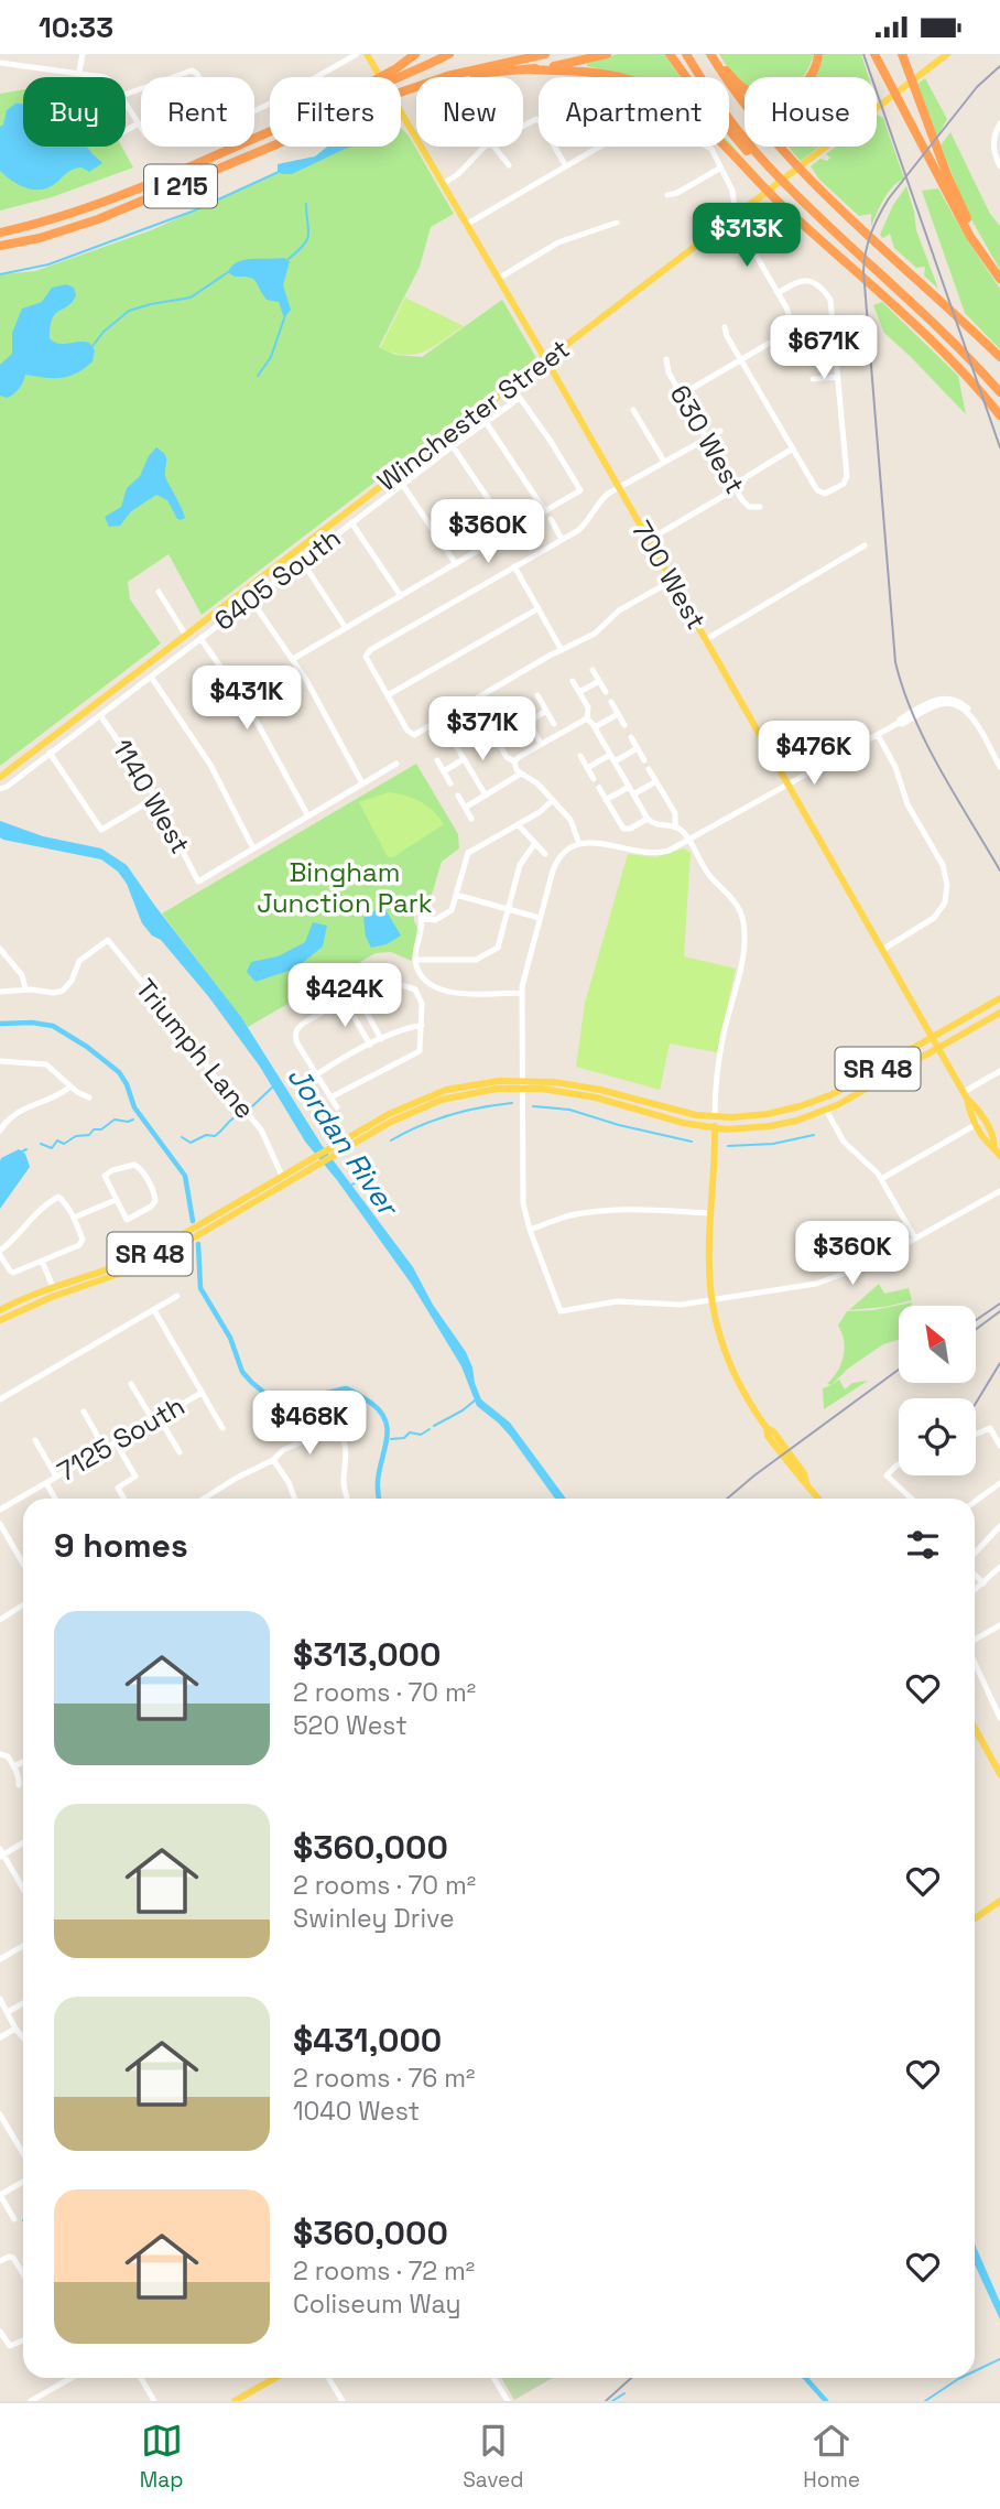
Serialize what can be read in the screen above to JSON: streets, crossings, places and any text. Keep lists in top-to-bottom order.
{
  "streets": {
    "highway": ["I 215"],
    "main road": ["Winchester Street", "700 West", "SR 48"],
    "street": [
      "630 West",
      "6405 South",
      "1140 West",
      "Triumph Lane",
      "7125 South"
    ]
  },
  "crossings": [
    ["Winchester Street", "700 West"],
    ["700 West", "SR 48"],
    ["6405 South", "1140 West"],
    ["Triumph Lane", "SR 48"]
  ],
  "water": ["Jordan River"],
  "parks": ["Bingham Junction Park"],
  "north": "top left",
  "page": {
    "status": "10:33",
    "chip": [
      "Buy",
      "Rent",
      "Filters",
      "New",
      "Apartment",
      "House"
    ],
    "price": [
      "$313K",
      "$671K",
      "$360K",
      "$431K",
      "$371K",
      "$476K",
      "$424K",
      "$360K",
      "$468K"
    ],
    "heading": "9 homes",
    "list": [
      {
        "name": "$313,000",
        "note": "2 rooms · 70 m² · 520 West"
      },
      {
        "name": "$360,000",
        "note": "2 rooms · 70 m² · Swinley Drive"
      },
      {
        "name": "$431,000",
        "note": "2 rooms · 76 m² · 1040 West"
      },
      {
        "name": "$360,000",
        "note": "2 rooms · 72 m² · Coliseum Way"
      }
    ],
    "tabs": ["Map", "Saved", "Home"]
  }
}
